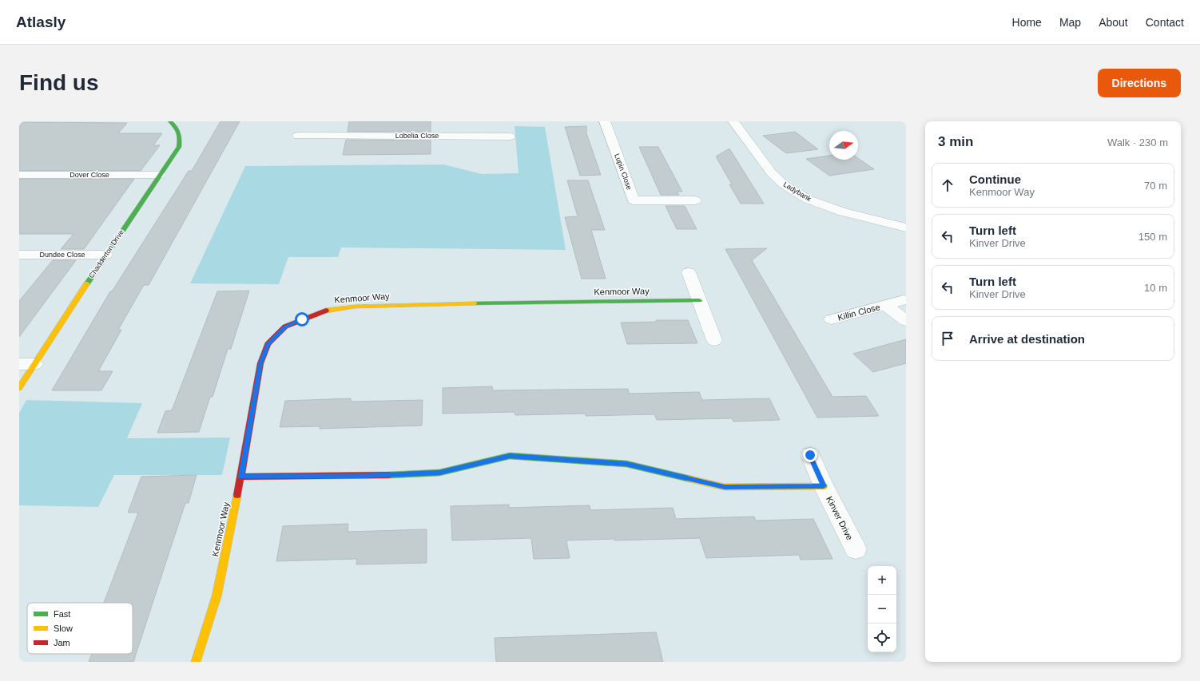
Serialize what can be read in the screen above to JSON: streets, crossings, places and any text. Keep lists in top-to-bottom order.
{
  "streets": {
    "street": [
      "Lobelia Close",
      "Lupin Close",
      "Dover Close",
      "Ladybank",
      "Chadderton Drive",
      "Dundee Close",
      "Kenmoor Way",
      "Killin Close",
      "Kinver Drive"
    ]
  },
  "crossings": [
    ["Dover Close", "Chadderton Drive"],
    ["Chadderton Drive", "Dundee Close"],
    ["Kenmoor Way", "Kinver Drive"]
  ],
  "legend": ["Fast", "Slow", "Jam"],
  "north": "right",
  "page": {
    "header": "Atlasly",
    "nav": [
      "Home",
      "Map",
      "About",
      "Contact"
    ],
    "buttons": "Directions",
    "title": "Find us",
    "heading": ["3 min", "Walk · 230 m"],
    "list": [
      ["Continue", "Kenmoor Way", "70 m"],
      ["Turn left", "Kinver Drive", "150 m"],
      ["Turn left", "Kinver Drive", "10 m"],
      "Arrive at destination"
    ],
    "map_buttons": ["+", "−"]
  }
}
